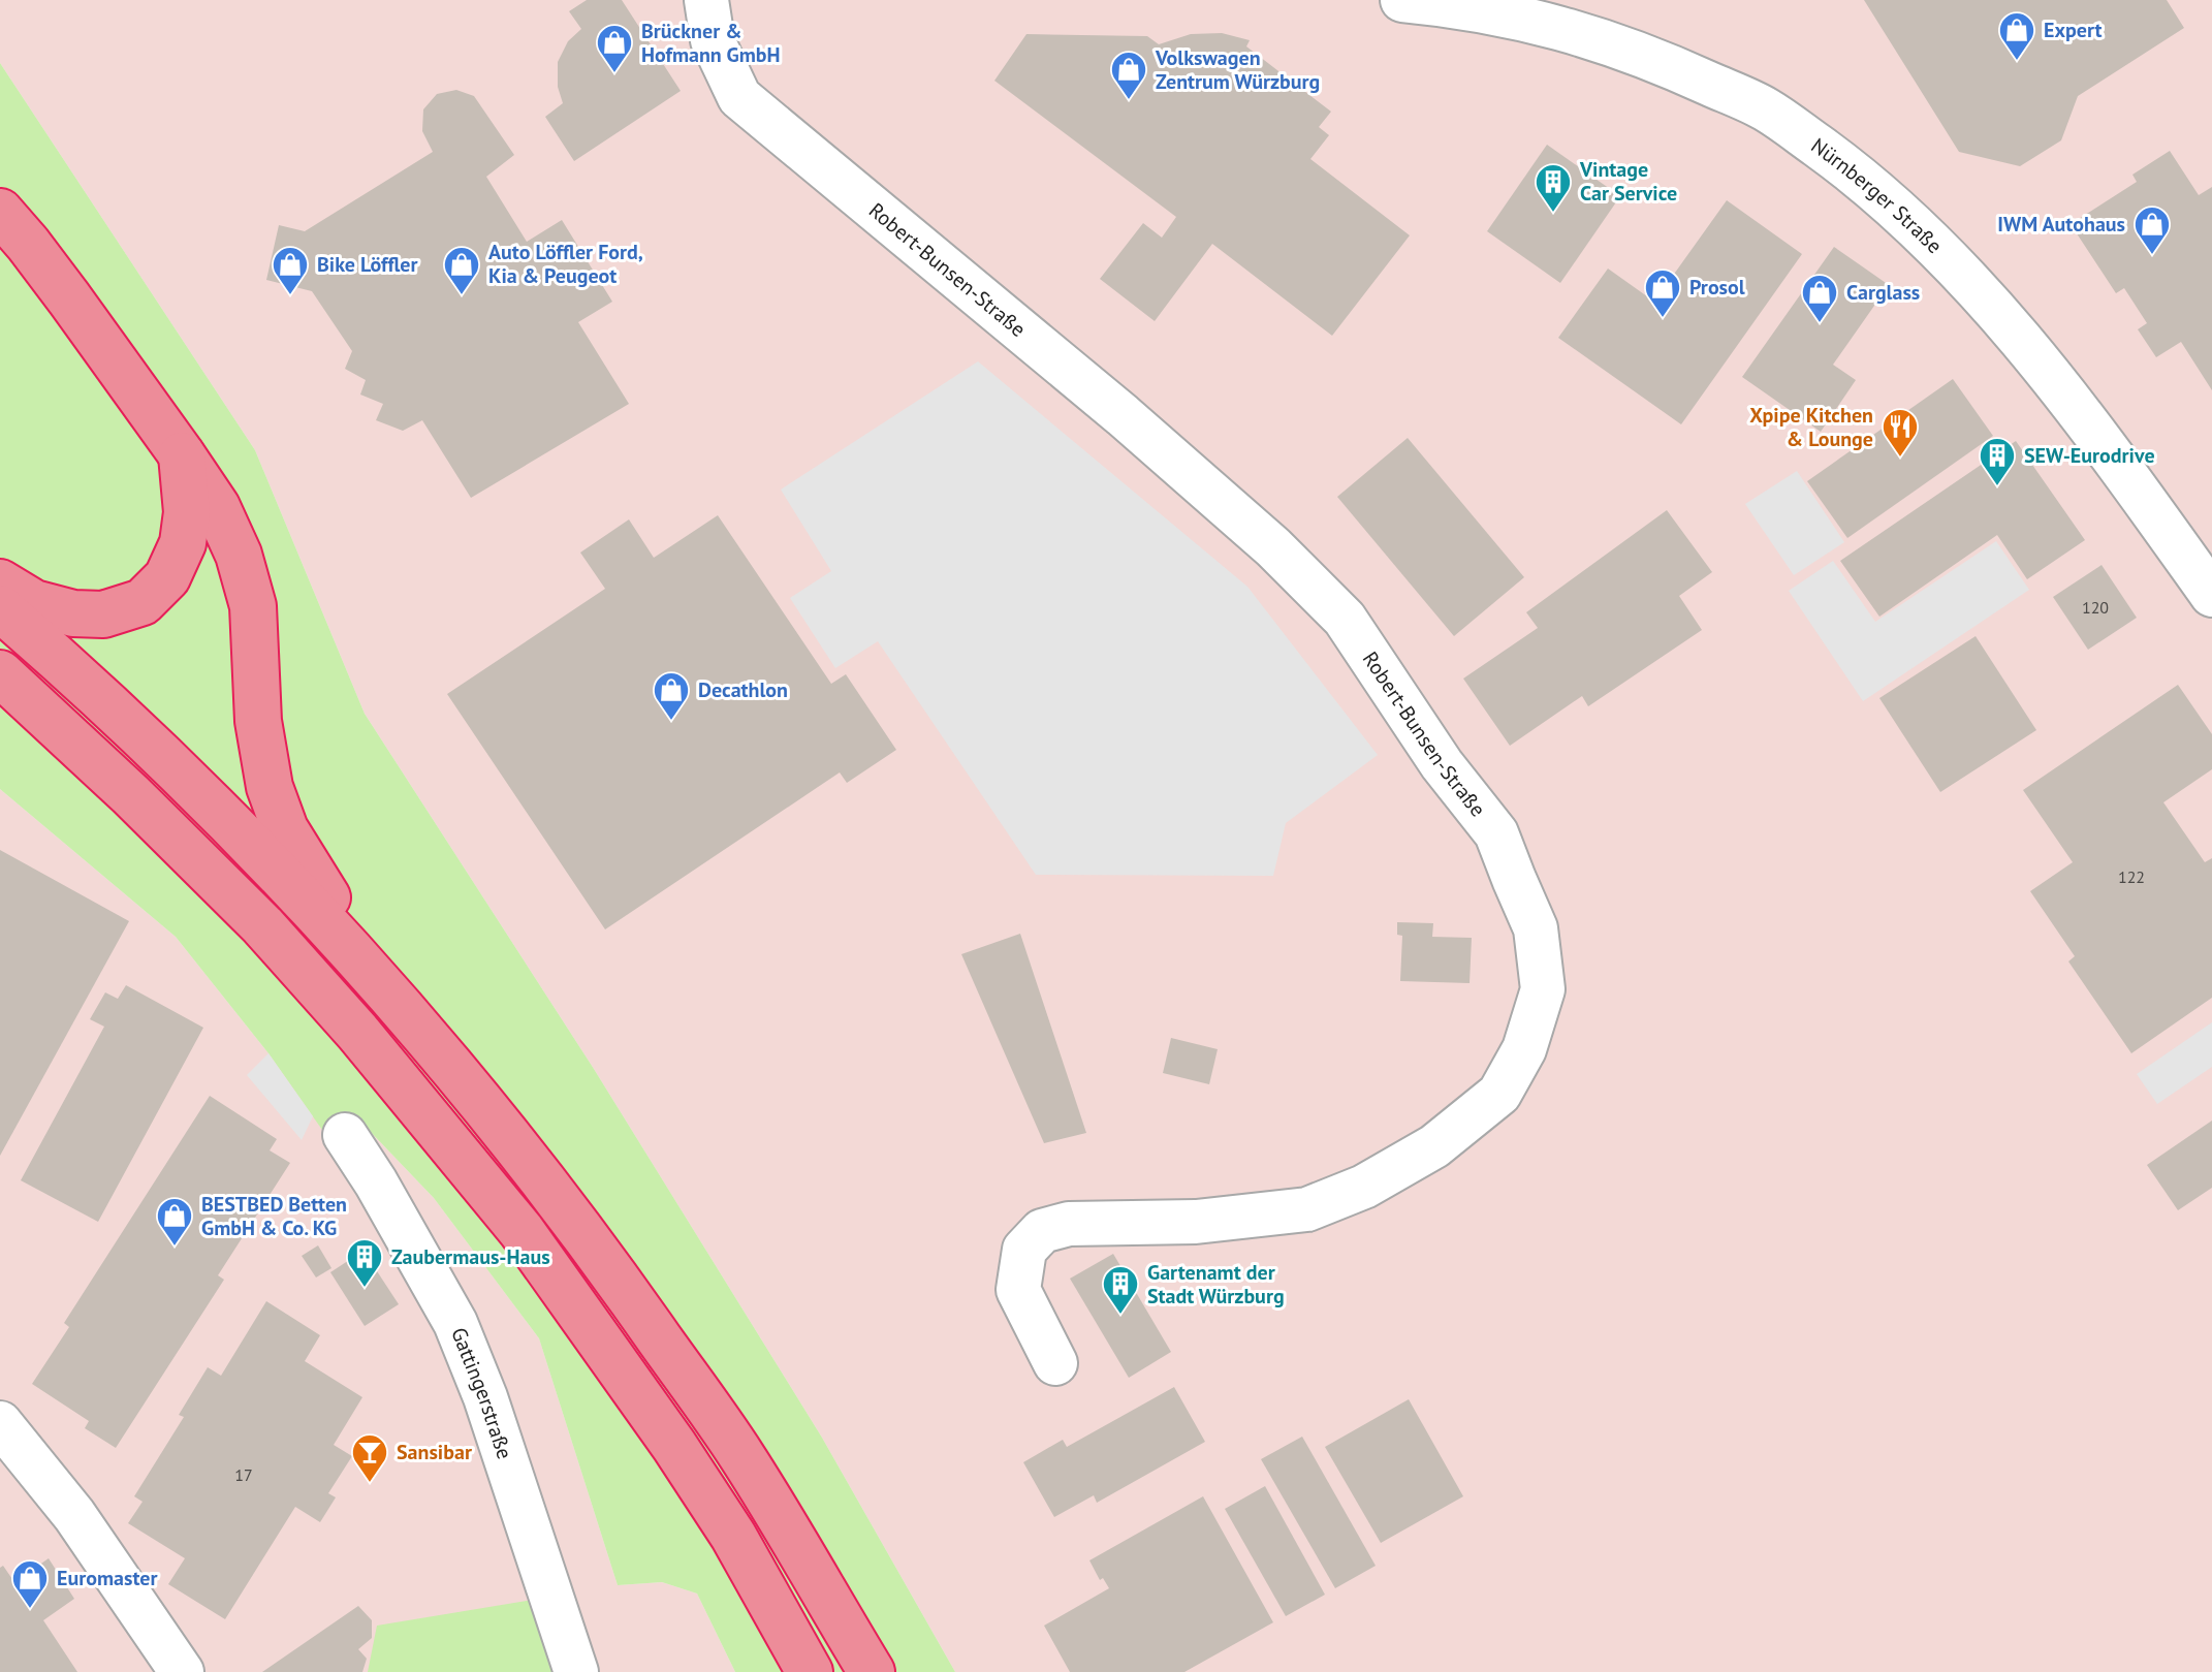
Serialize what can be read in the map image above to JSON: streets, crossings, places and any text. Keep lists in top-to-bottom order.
{
  "streets": {
    "street": ["Nürnberger Straße", "Robert-Bunsen-Straße", "Gattingerstraße"]
  },
  "places": {
    "shop": [
      "Expert",
      "Brückner & Hofmann GmbH",
      "Volkswagen Zentrum Würzburg",
      "IWM Autohaus",
      "Bike Löffler",
      "Auto Löffler Ford, Kia & Peugeot",
      "Prosol",
      "Carglass",
      "Decathlon",
      "BESTBED Betten GmbH & Co. KG",
      "Euromaster"
    ],
    "building": [
      "Vintage Car Service",
      "SEW-Eurodrive",
      "Zaubermaus-Haus",
      "Gartenamt der Stadt Würzburg"
    ],
    "restaurant": ["Xpipe Kitchen & Lounge"],
    "bar": ["Sansibar"]
  },
  "house_numbers": ["120", "122", "17"]
}
